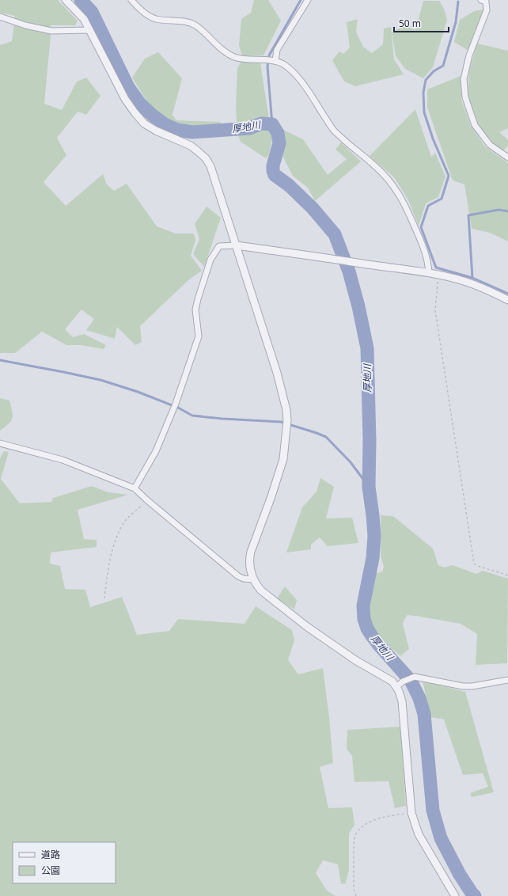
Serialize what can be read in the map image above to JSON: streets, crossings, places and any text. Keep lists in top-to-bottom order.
{
  "water": ["厚地川"],
  "legend": ["道路", "公園"],
  "scale_bar": "50 m"
}
